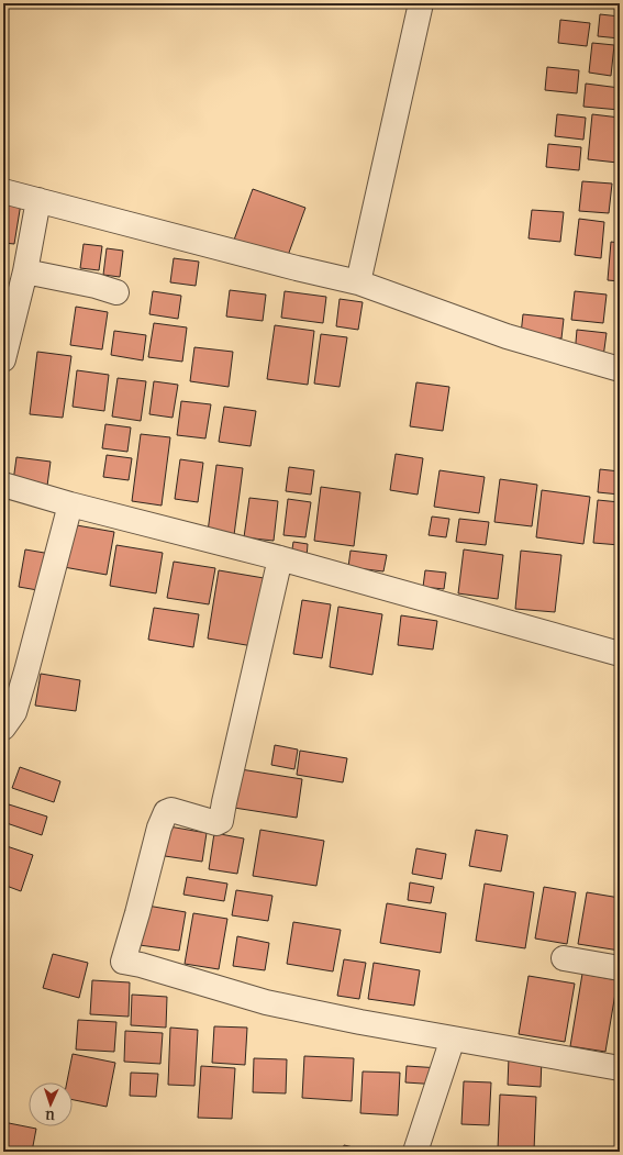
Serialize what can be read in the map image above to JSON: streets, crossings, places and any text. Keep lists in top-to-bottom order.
{
  "north": "bottom"
}
